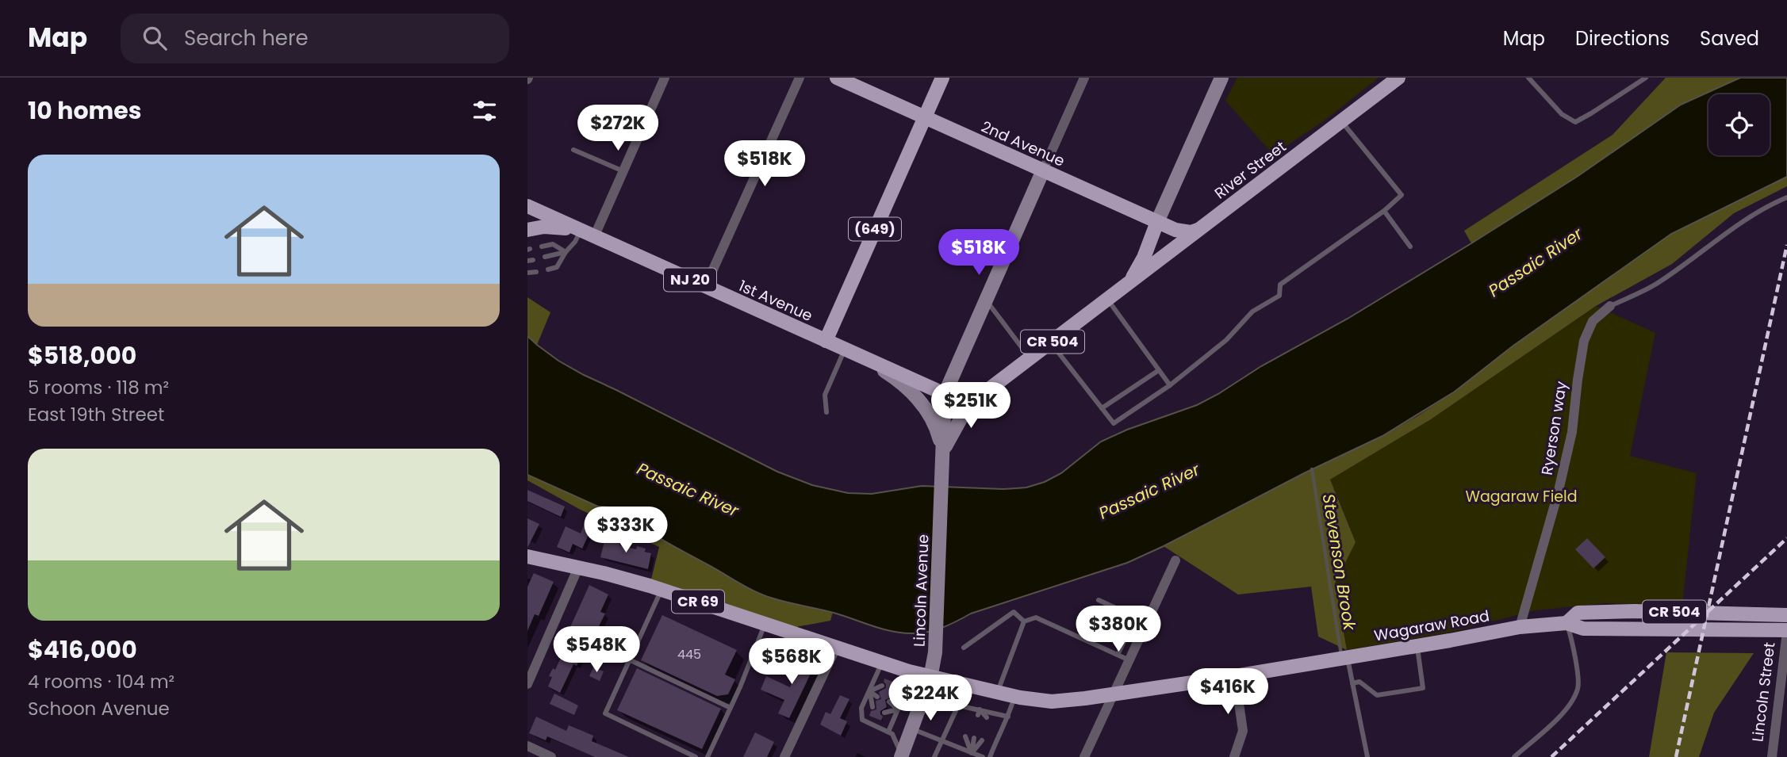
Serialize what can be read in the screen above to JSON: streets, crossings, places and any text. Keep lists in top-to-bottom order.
{
  "streets": {
    "main road": [
      "2nd Avenue",
      "River Street",
      "(649)",
      "NJ 20",
      "1st Avenue",
      "CR 504",
      "Lincoln Avenue",
      "CR 69",
      "Wagaraw Road"
    ],
    "street": ["Ryerson way", "Lincoln Street"]
  },
  "crossings": [
    ["2nd Avenue", "River Street"],
    ["2nd Avenue", "(649)"],
    ["River Street", "1st Avenue"],
    ["River Street", "CR 504"],
    ["River Street", "Lincoln Avenue"],
    ["(649)", "1st Avenue"],
    ["1st Avenue", "CR 504"],
    ["CR 504", "Lincoln Avenue"],
    ["Ryerson way", "Wagaraw Road"],
    ["Lincoln Avenue", "Wagaraw Road"],
    ["Wagaraw Road", "Lincoln Street"]
  ],
  "water": ["Passaic River", "Stevenson Brook"],
  "parks": ["Wagaraw Field"],
  "house_numbers": ["445"],
  "page": {
    "header": "Map",
    "search": "Search here",
    "nav": ["Map", "Directions", "Saved"],
    "heading": "10 homes",
    "price": [
      "$272K",
      "$518K",
      "$518K",
      "$251K",
      "$333K",
      "$380K",
      "$548K",
      "$568K",
      "$416K",
      "$224K"
    ],
    "list": [
      {
        "name": "$518,000",
        "note": "5 rooms · 118 m² · East 19th Street"
      },
      {
        "name": "$416,000",
        "note": "4 rooms · 104 m² · Schoon Avenue"
      }
    ]
  }
}
